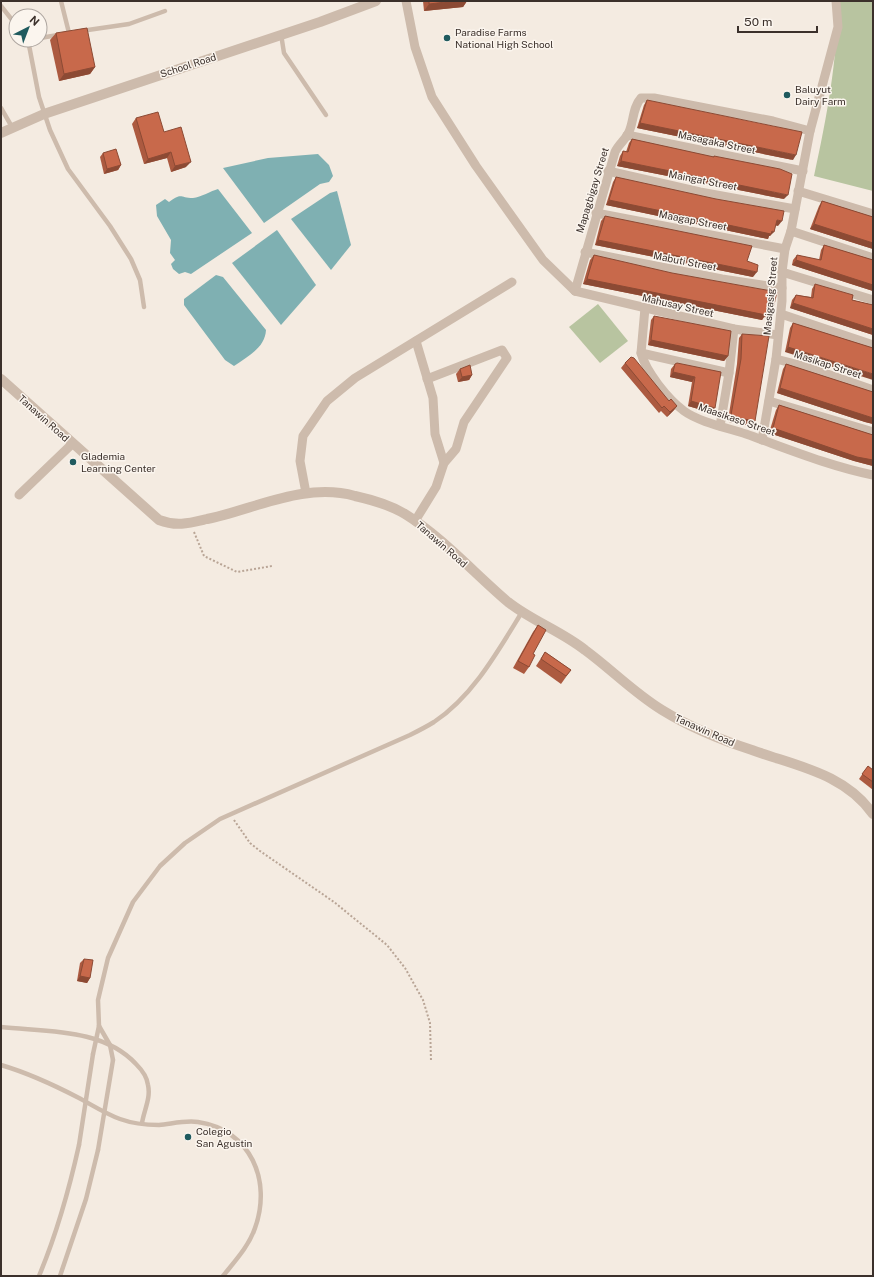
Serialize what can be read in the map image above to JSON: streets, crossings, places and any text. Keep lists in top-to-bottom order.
{
  "streets": {
    "street": [
      "School Road",
      "Masagaka Street",
      "Maingat Street",
      "Mapagbigay Street",
      "Maagap Street",
      "Mabuti Street",
      "Masigasig Street",
      "Mahusay Street",
      "Masikap Street",
      "Tanawin Road",
      "Maasikaso Street"
    ]
  },
  "crossings": [
    ["Masagaka Street", "Mapagbigay Street"],
    ["Masagaka Street", "Masigasig Street"],
    ["Maingat Street", "Mapagbigay Street"],
    ["Maingat Street", "Masigasig Street"],
    ["Mapagbigay Street", "Maagap Street"],
    ["Mapagbigay Street", "Mabuti Street"],
    ["Mapagbigay Street", "Masigasig Street"],
    ["Mapagbigay Street", "Mahusay Street"],
    ["Maagap Street", "Masigasig Street"],
    ["Mabuti Street", "Masigasig Street"],
    ["Masigasig Street", "Mahusay Street"],
    ["Masigasig Street", "Masikap Street"],
    ["Masigasig Street", "Maasikaso Street"]
  ],
  "places": [
    "Paradise Farms National High School",
    "Baluyut Dairy Farm",
    "Glademia Learning Center",
    "Colegio San Agustin"
  ],
  "scale_bar": "50 m",
  "north": "top right"
}
